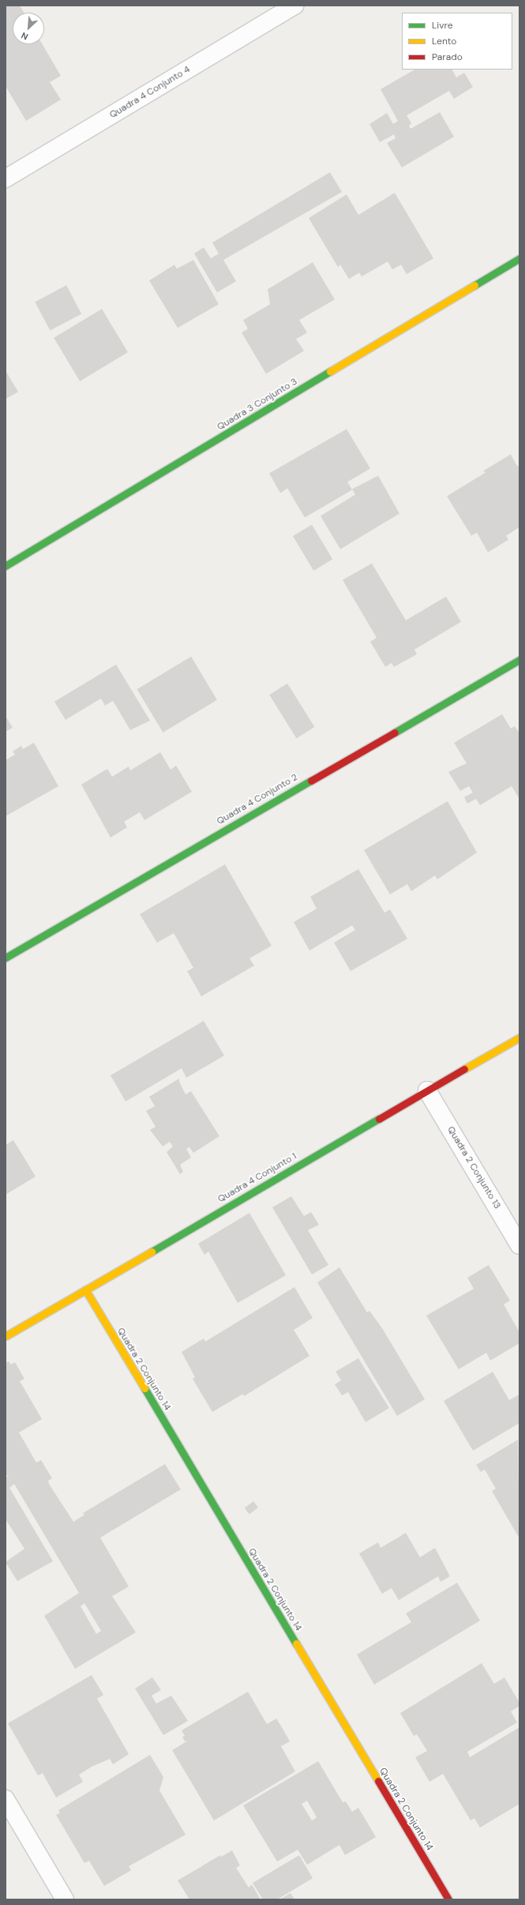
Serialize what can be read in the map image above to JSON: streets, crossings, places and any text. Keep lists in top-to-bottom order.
{
  "streets": {
    "street": [
      "Quadra 4 Conjunto 4",
      "Quadra 3 Conjunto 3",
      "Quadra 4 Conjunto 2",
      "Quadra 2 Conjunto 13",
      "Quadra 4 Conjunto 1",
      "Quadra 2 Conjunto 14"
    ]
  },
  "crossings": [
    ["Quadra 2 Conjunto 13", "Quadra 4 Conjunto 1"],
    ["Quadra 4 Conjunto 1", "Quadra 2 Conjunto 14"]
  ],
  "legend": ["Livre", "Lento", "Parado"],
  "north": "bottom left"
}
